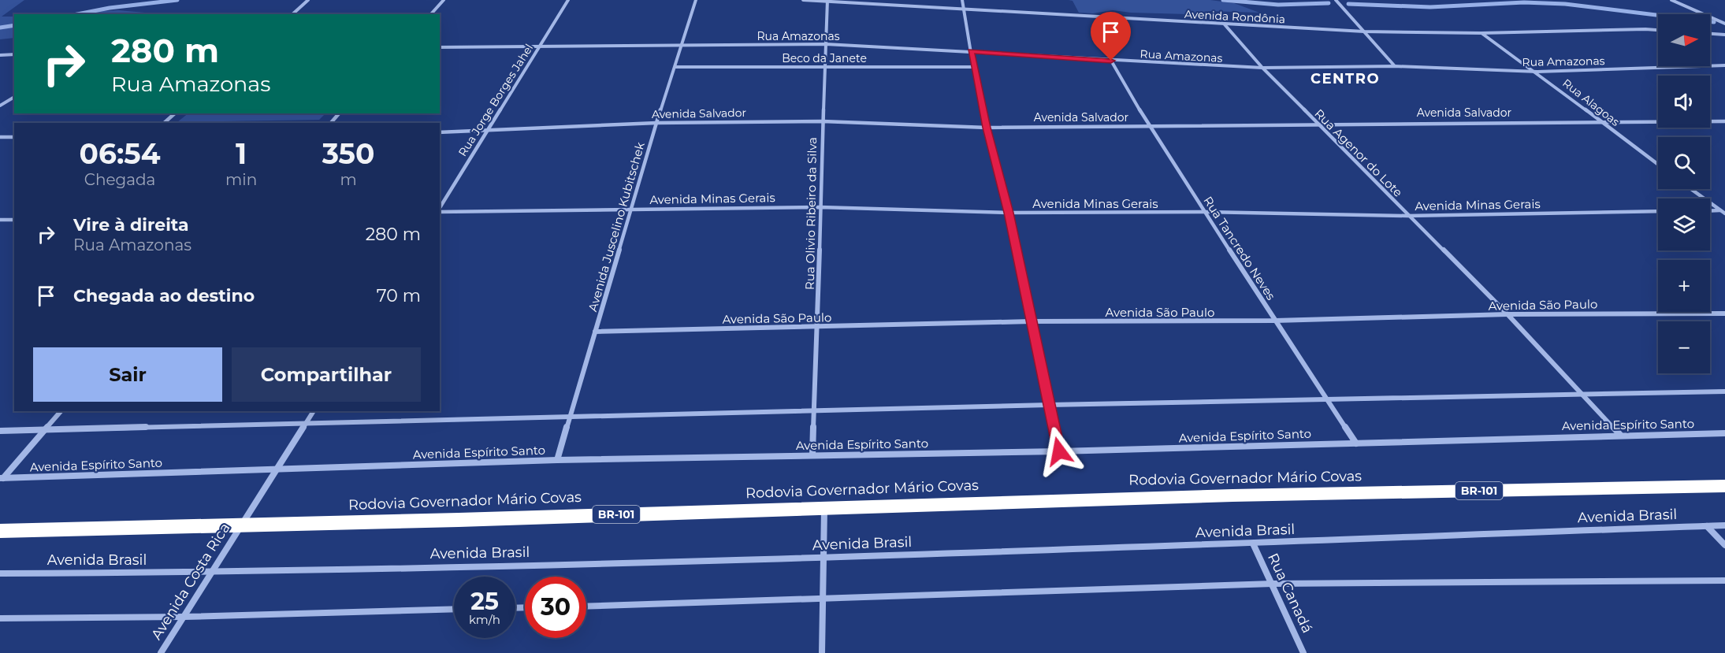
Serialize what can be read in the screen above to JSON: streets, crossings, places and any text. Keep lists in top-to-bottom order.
{
  "streets": {
    "highway": ["Rodovia Governador Mário Covas", "BR-101"],
    "street": [
      "Avenida Rondônia",
      "Rua Amazonas",
      "Beco da Janete",
      "Rua Jorge Borges Jahel",
      "Rua Alagoas",
      "Avenida Salvador",
      "Rua Agenor do Lote",
      "Avenida Minas Gerais",
      "Rua Olivio Ribeiro da Silva",
      "Avenida Juscelino Kubitschek",
      "Rua Tancredo Neves",
      "Avenida São Paulo",
      "Avenida Espírito Santo",
      "Avenida Brasil",
      "Avenida Costa Rica",
      "Rua Canadá"
    ]
  },
  "crossings": [
    ["Avenida Rondônia", "Rua Alagoas"],
    ["Avenida Rondônia", "Rua Agenor do Lote"],
    ["Avenida Rondônia", "Rua Olivio Ribeiro da Silva"],
    ["Rua Amazonas", "Rua Jorge Borges Jahel"],
    ["Rua Amazonas", "Rua Alagoas"],
    ["Rua Amazonas", "Rua Agenor do Lote"],
    ["Rua Amazonas", "Rua Olivio Ribeiro da Silva"],
    ["Rua Amazonas", "Avenida Juscelino Kubitschek"],
    ["Rua Amazonas", "Rua Tancredo Neves"],
    ["Beco da Janete", "Rua Olivio Ribeiro da Silva"],
    ["Beco da Janete", "Avenida Juscelino Kubitschek"],
    ["Rua Jorge Borges Jahel", "Avenida Salvador"],
    ["Rua Alagoas", "Avenida Salvador"],
    ["Avenida Salvador", "Rua Agenor do Lote"],
    ["Avenida Salvador", "Rua Olivio Ribeiro da Silva"],
    ["Avenida Salvador", "Avenida Juscelino Kubitschek"],
    ["Avenida Salvador", "Rua Tancredo Neves"],
    ["Rua Agenor do Lote", "Avenida Minas Gerais"],
    ["Rua Agenor do Lote", "Avenida São Paulo"],
    ["Rua Agenor do Lote", "Avenida Espírito Santo"],
    ["Avenida Minas Gerais", "Rua Olivio Ribeiro da Silva"],
    ["Avenida Minas Gerais", "Avenida Juscelino Kubitschek"],
    ["Avenida Minas Gerais", "Rua Tancredo Neves"],
    ["Rua Olivio Ribeiro da Silva", "Avenida São Paulo"],
    ["Rua Olivio Ribeiro da Silva", "Avenida Espírito Santo"],
    ["Avenida Juscelino Kubitschek", "Avenida São Paulo"],
    ["Avenida Juscelino Kubitschek", "Avenida Espírito Santo"],
    ["Rua Tancredo Neves", "Avenida São Paulo"],
    ["Rua Tancredo Neves", "Avenida Espírito Santo"],
    ["Rodovia Governador Mário Covas", "Avenida Costa Rica"],
    ["Avenida Brasil", "Avenida Costa Rica"],
    ["Avenida Brasil", "Rua Canadá"]
  ],
  "districts": ["CENTRO"],
  "north": "right",
  "page": {
    "map_buttons": ["+", "−"],
    "turn": ["280 m", "Rua Amazonas"],
    "eta": [
      "06:54",
      "Chegada",
      "1",
      "min",
      "350",
      "m"
    ],
    "list": [
      {
        "name": "Vire à direita",
        "note": "Rua Amazonas",
        "value": "280 m"
      },
      {
        "name": "Chegada ao destino",
        "value": "70 m"
      }
    ],
    "buttons": ["Sair", "Compartilhar"],
    "speed": "25 km/h",
    "limit": "30"
  }
}
